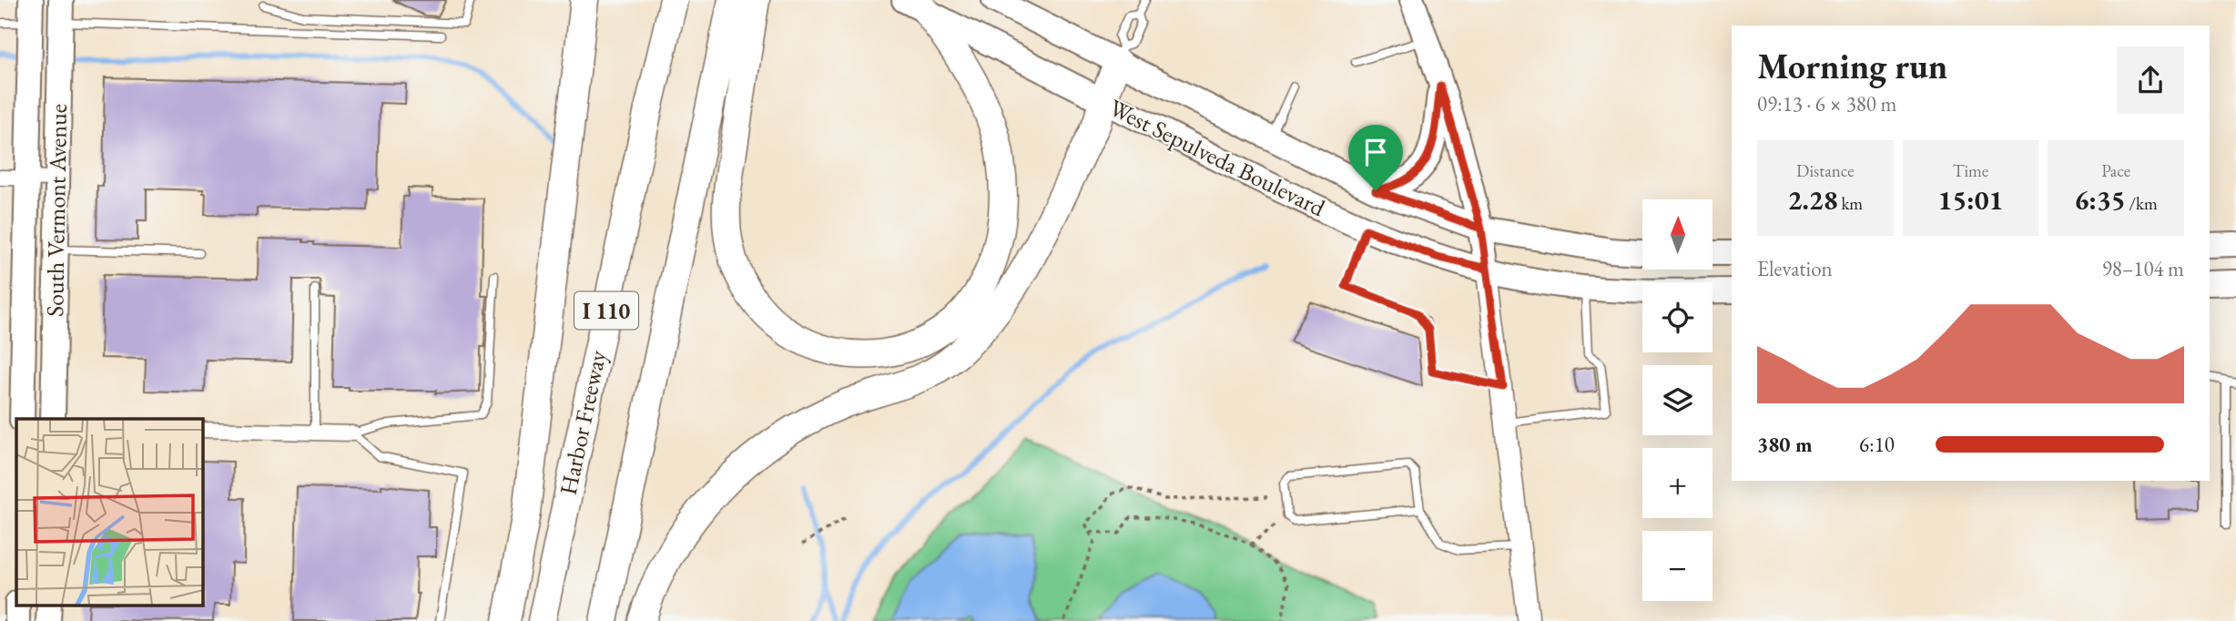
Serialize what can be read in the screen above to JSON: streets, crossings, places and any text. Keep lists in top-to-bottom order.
{
  "streets": {
    "highway": ["I 110", "Harbor Freeway"],
    "main road": ["West Sepulveda Boulevard", "South Vermont Avenue"]
  },
  "north": "top",
  "page": {
    "heading": ["Morning run", "09:13 · 6 × 380 m"],
    "stats": [
      ["Distance", "2.28 km"],
      ["Time", "15:01"],
      ["Pace", "6:35 /km"]
    ],
    "map_buttons": ["+", "−"],
    "chart": ["Elevation", "98–104 m"],
    "list": [
      {
        "name": "380 m",
        "note": "6:10"
      }
    ]
  }
}
